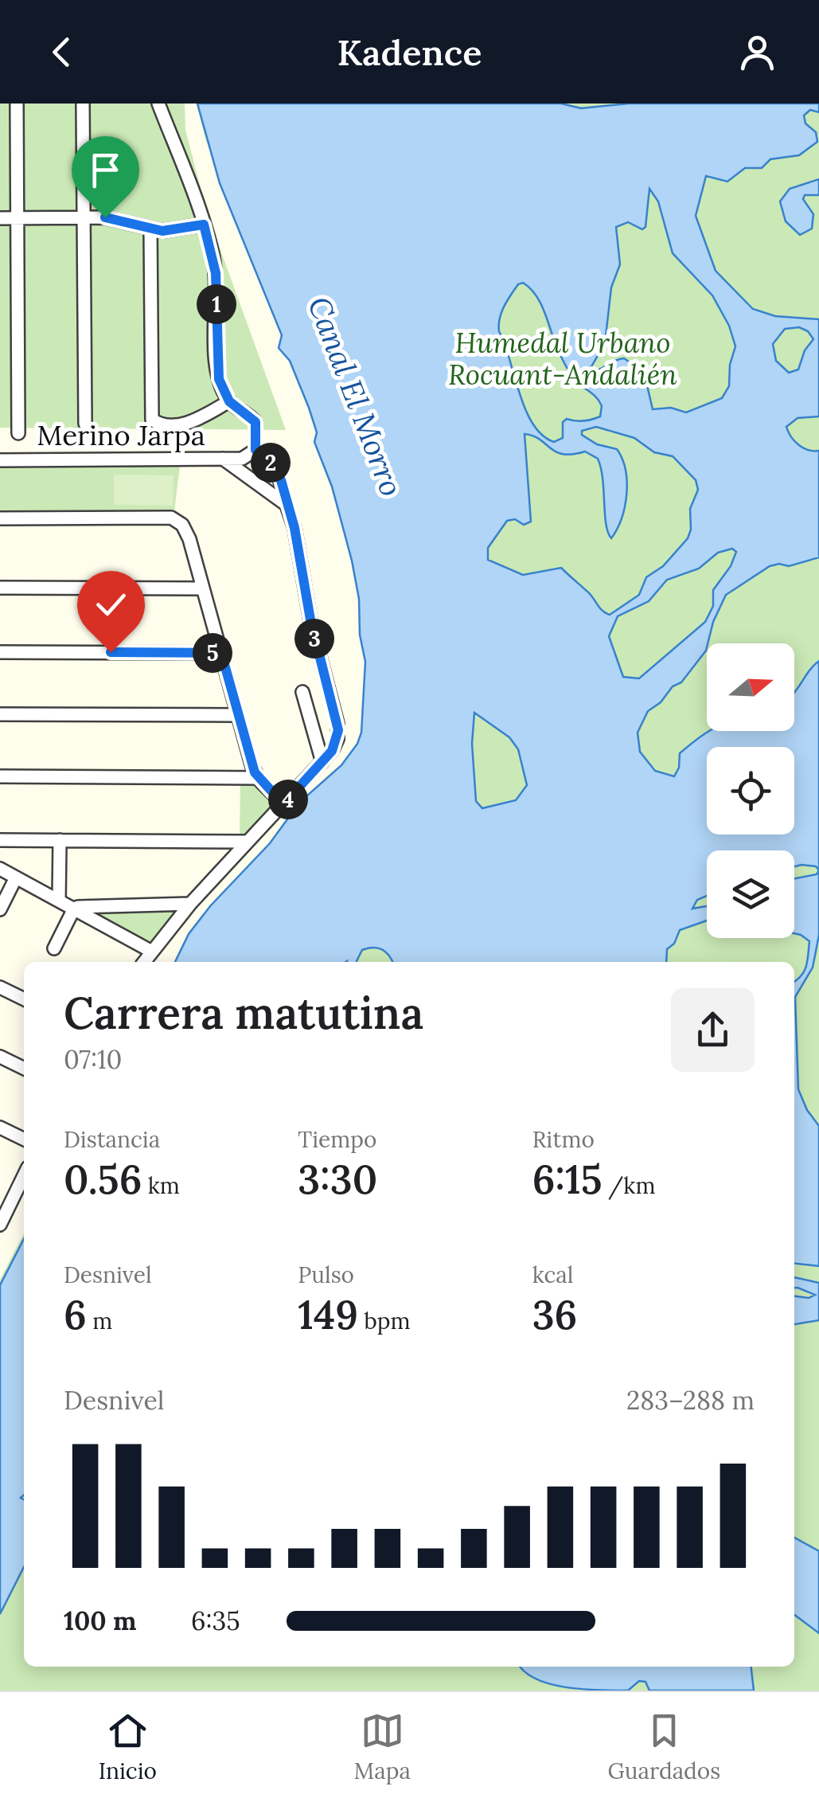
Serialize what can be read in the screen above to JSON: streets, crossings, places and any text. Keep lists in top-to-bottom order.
{
  "streets": {
    "street": ["Merino Jarpa"]
  },
  "water": ["Canal El Morro"],
  "parks": ["Humedal Urbano Rocuant-Andalién"],
  "north": "right",
  "page": {
    "header": "Kadence",
    "pins": [
      "1",
      "2",
      "3",
      "5",
      "4"
    ],
    "heading": ["Carrera matutina", "07:10"],
    "stats": [
      ["Distancia", "0.56 km"],
      ["Tiempo", "3:30"],
      ["Ritmo", "6:15 /km"],
      ["Desnivel", "6 m"],
      ["Pulso", "149 bpm"],
      ["kcal", "36"]
    ],
    "chart": ["Desnivel", "283–288 m"],
    "list": [
      {
        "name": "100 m",
        "note": "6:35"
      }
    ],
    "tabs": ["Inicio", "Mapa", "Guardados"]
  }
}
